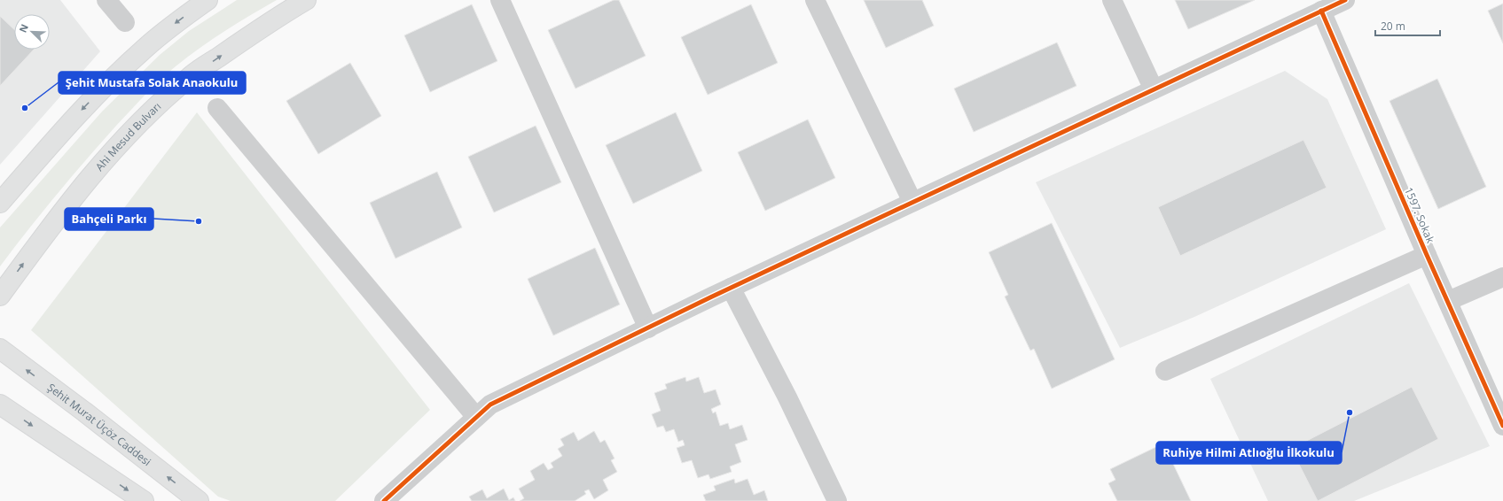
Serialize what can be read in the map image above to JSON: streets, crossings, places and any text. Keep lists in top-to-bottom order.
{
  "streets": {
    "main road": ["Ahi Mesud Bulvarı", "Şehit Murat Üçöz Caddesi"],
    "street": ["1597. Sokak"]
  },
  "places": ["Şehit Mustafa Solak Anaokulu", "Bahçeli Parkı", "Ruhiye Hilmi Atlıoğlu İlkokulu"],
  "scale_bar": "20 m",
  "north": "top left"
}
